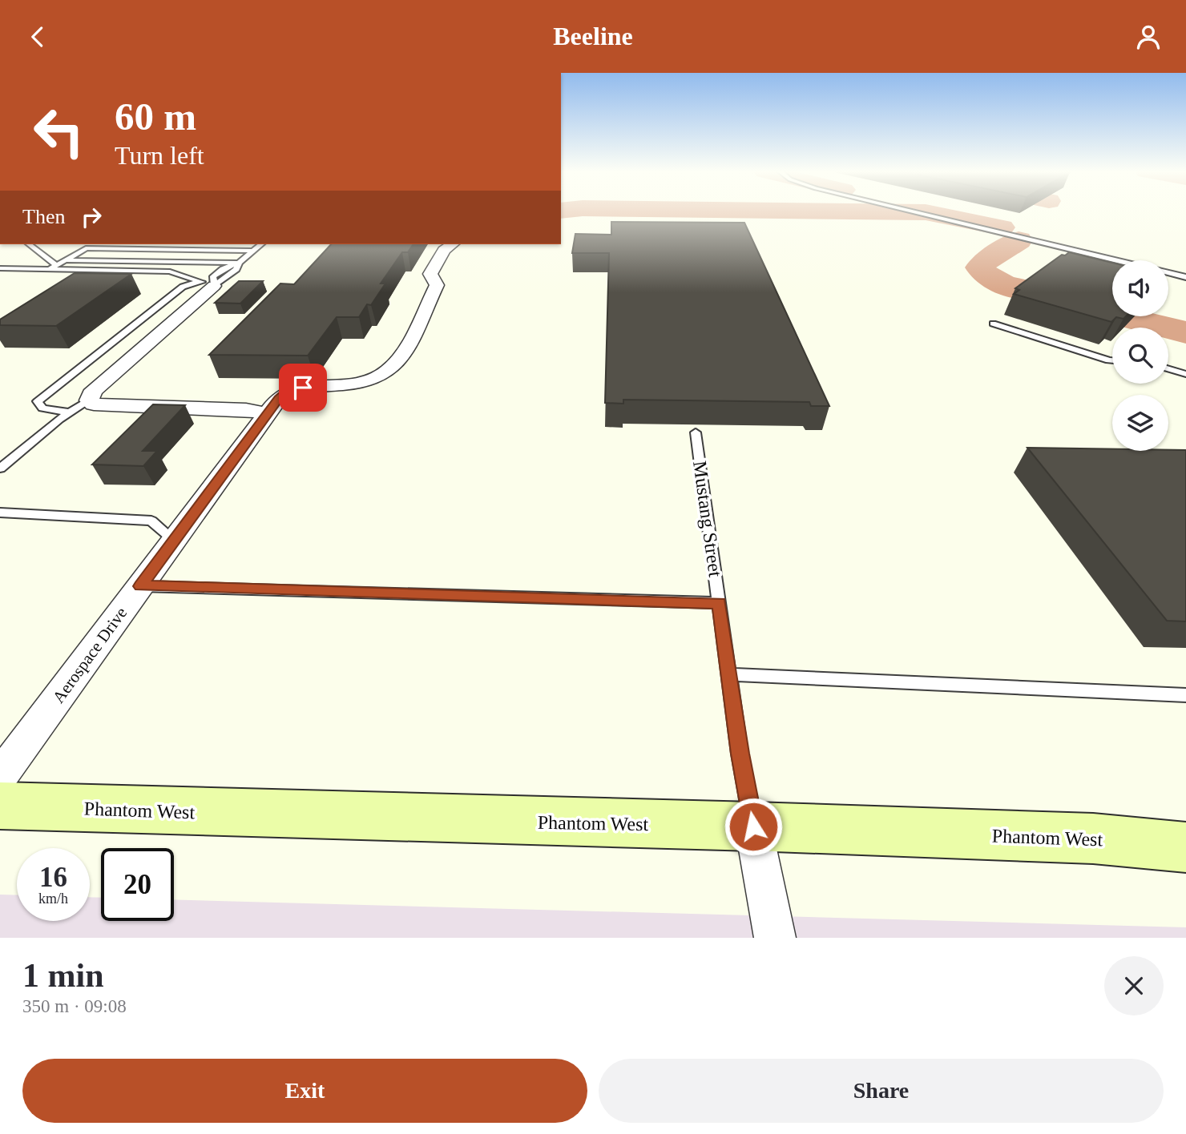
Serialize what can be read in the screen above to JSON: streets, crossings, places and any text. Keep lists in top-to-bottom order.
{
  "streets": {
    "street": ["Mustang Street", "Aerospace Drive", "Phantom West"]
  },
  "crossings": [
    ["Mustang Street", "Phantom West"]
  ],
  "page": {
    "header": "Beeline",
    "turn": ["60 m", "Turn left"],
    "then": "Then",
    "speed": "16 km/h",
    "limit": "20",
    "heading": ["1 min", "350 m · 09:08"],
    "buttons": ["Exit", "Share"]
  }
}
